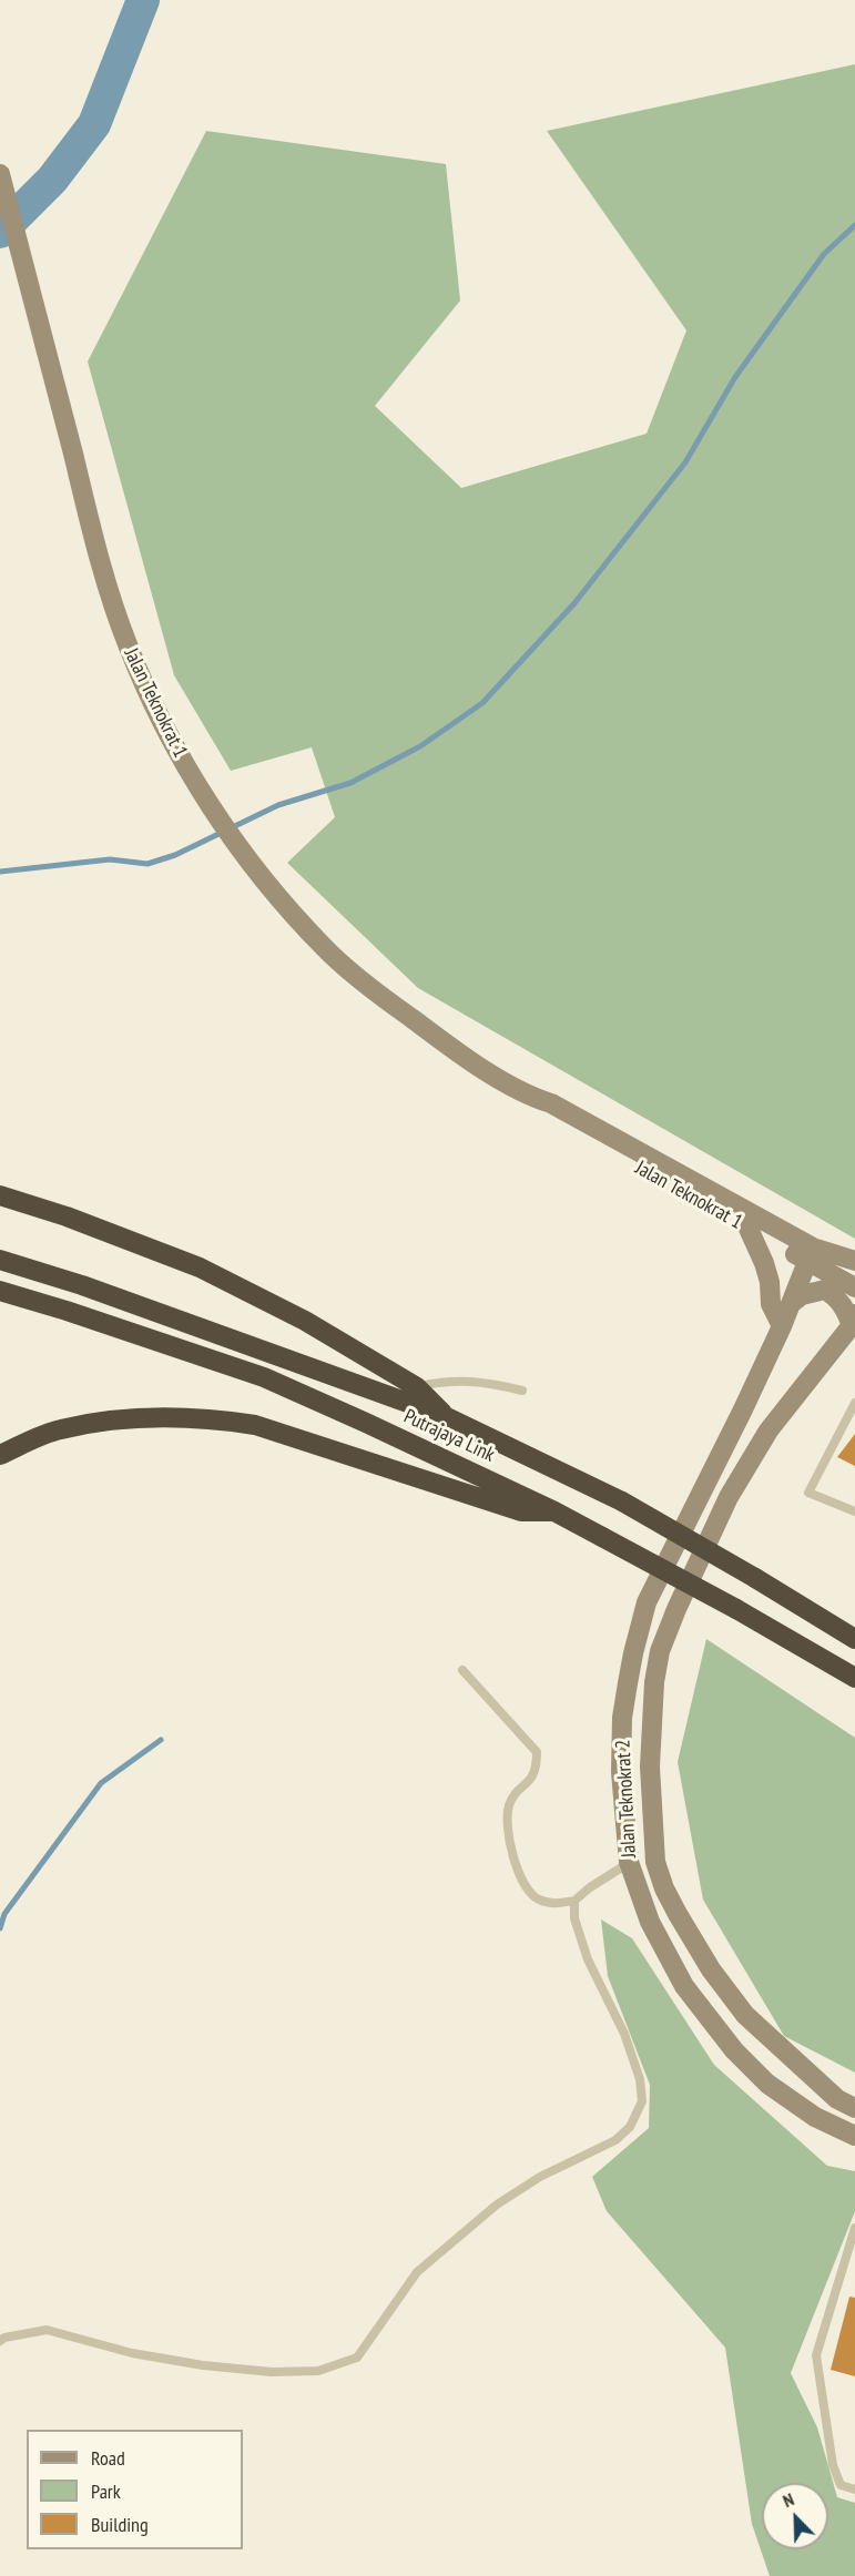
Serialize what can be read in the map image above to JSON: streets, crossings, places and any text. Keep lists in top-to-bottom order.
{
  "streets": {
    "highway": ["Putrajaya Link"],
    "main road": ["Jalan Teknokrat 1", "Jalan Teknokrat 2"]
  },
  "crossings": [
    ["Jalan Teknokrat 1", "Jalan Teknokrat 2"]
  ],
  "legend": ["Road", "Park", "Building"],
  "north": "top left"
}
